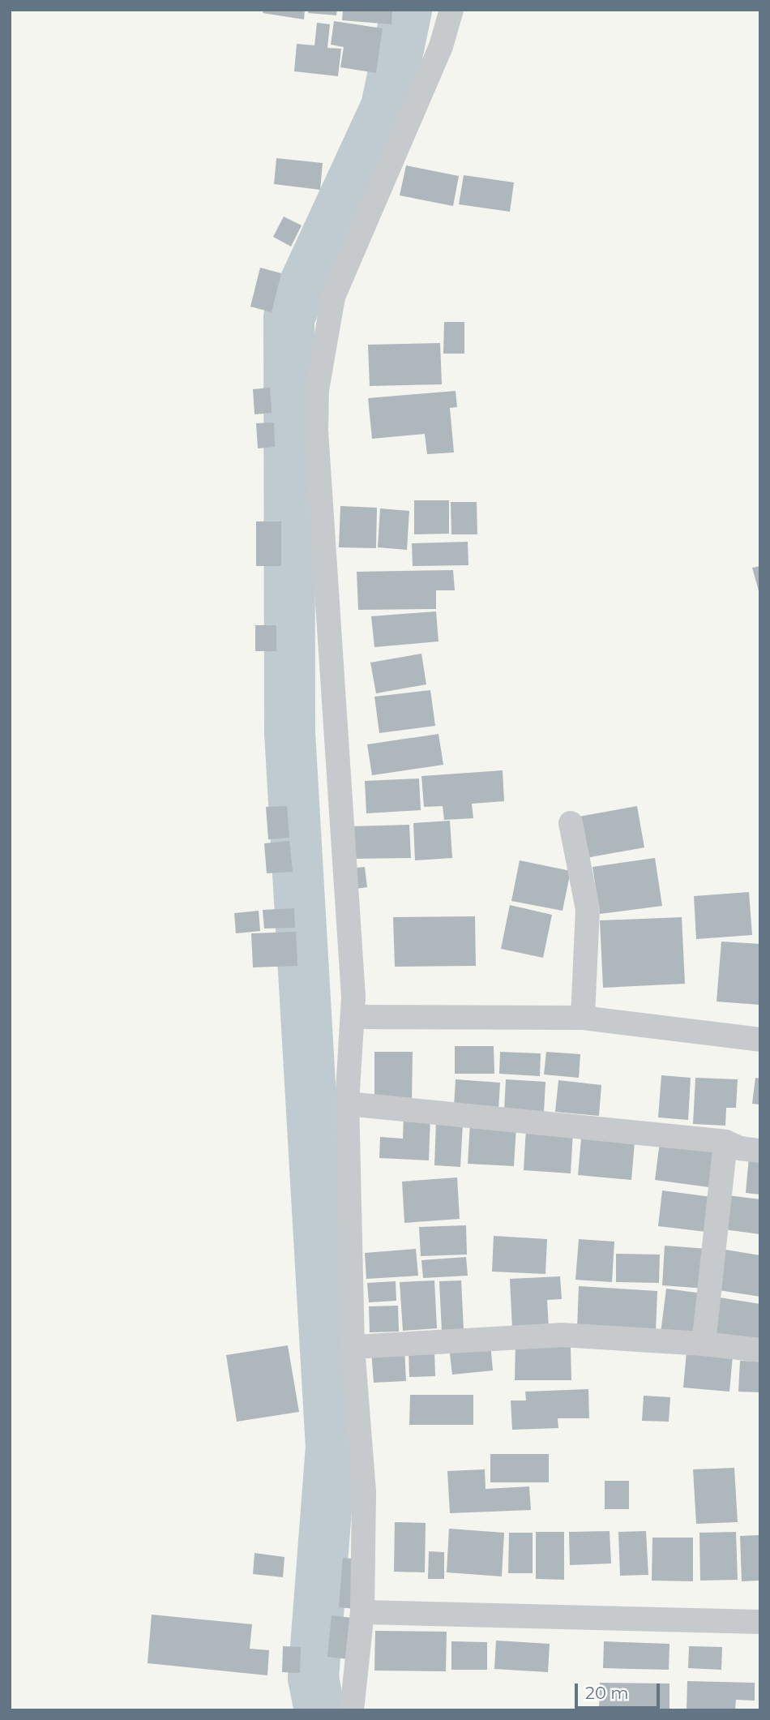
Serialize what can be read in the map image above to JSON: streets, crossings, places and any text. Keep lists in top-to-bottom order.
{
  "scale_bar": "20 m"
}
